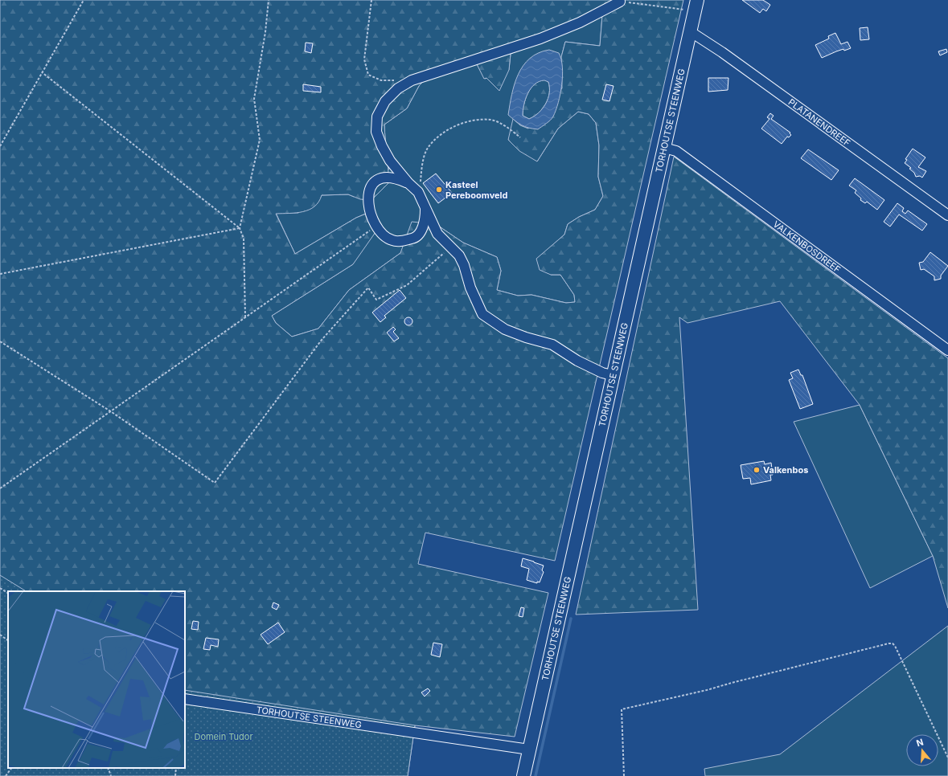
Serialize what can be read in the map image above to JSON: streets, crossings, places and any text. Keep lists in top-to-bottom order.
{
  "streets": {
    "main road": ["TORHOUTSE STEENWEG"],
    "street": ["PLATANENDREEF", "VALKENBOSDREEF"]
  },
  "crossings": [
    ["TORHOUTSE STEENWEG", "PLATANENDREEF"],
    ["TORHOUTSE STEENWEG", "VALKENBOSDREEF"]
  ],
  "parks": ["Domein Tudor"],
  "places": ["Kasteel Pereboomveld", "Valkenbos"],
  "north": "top"
}
